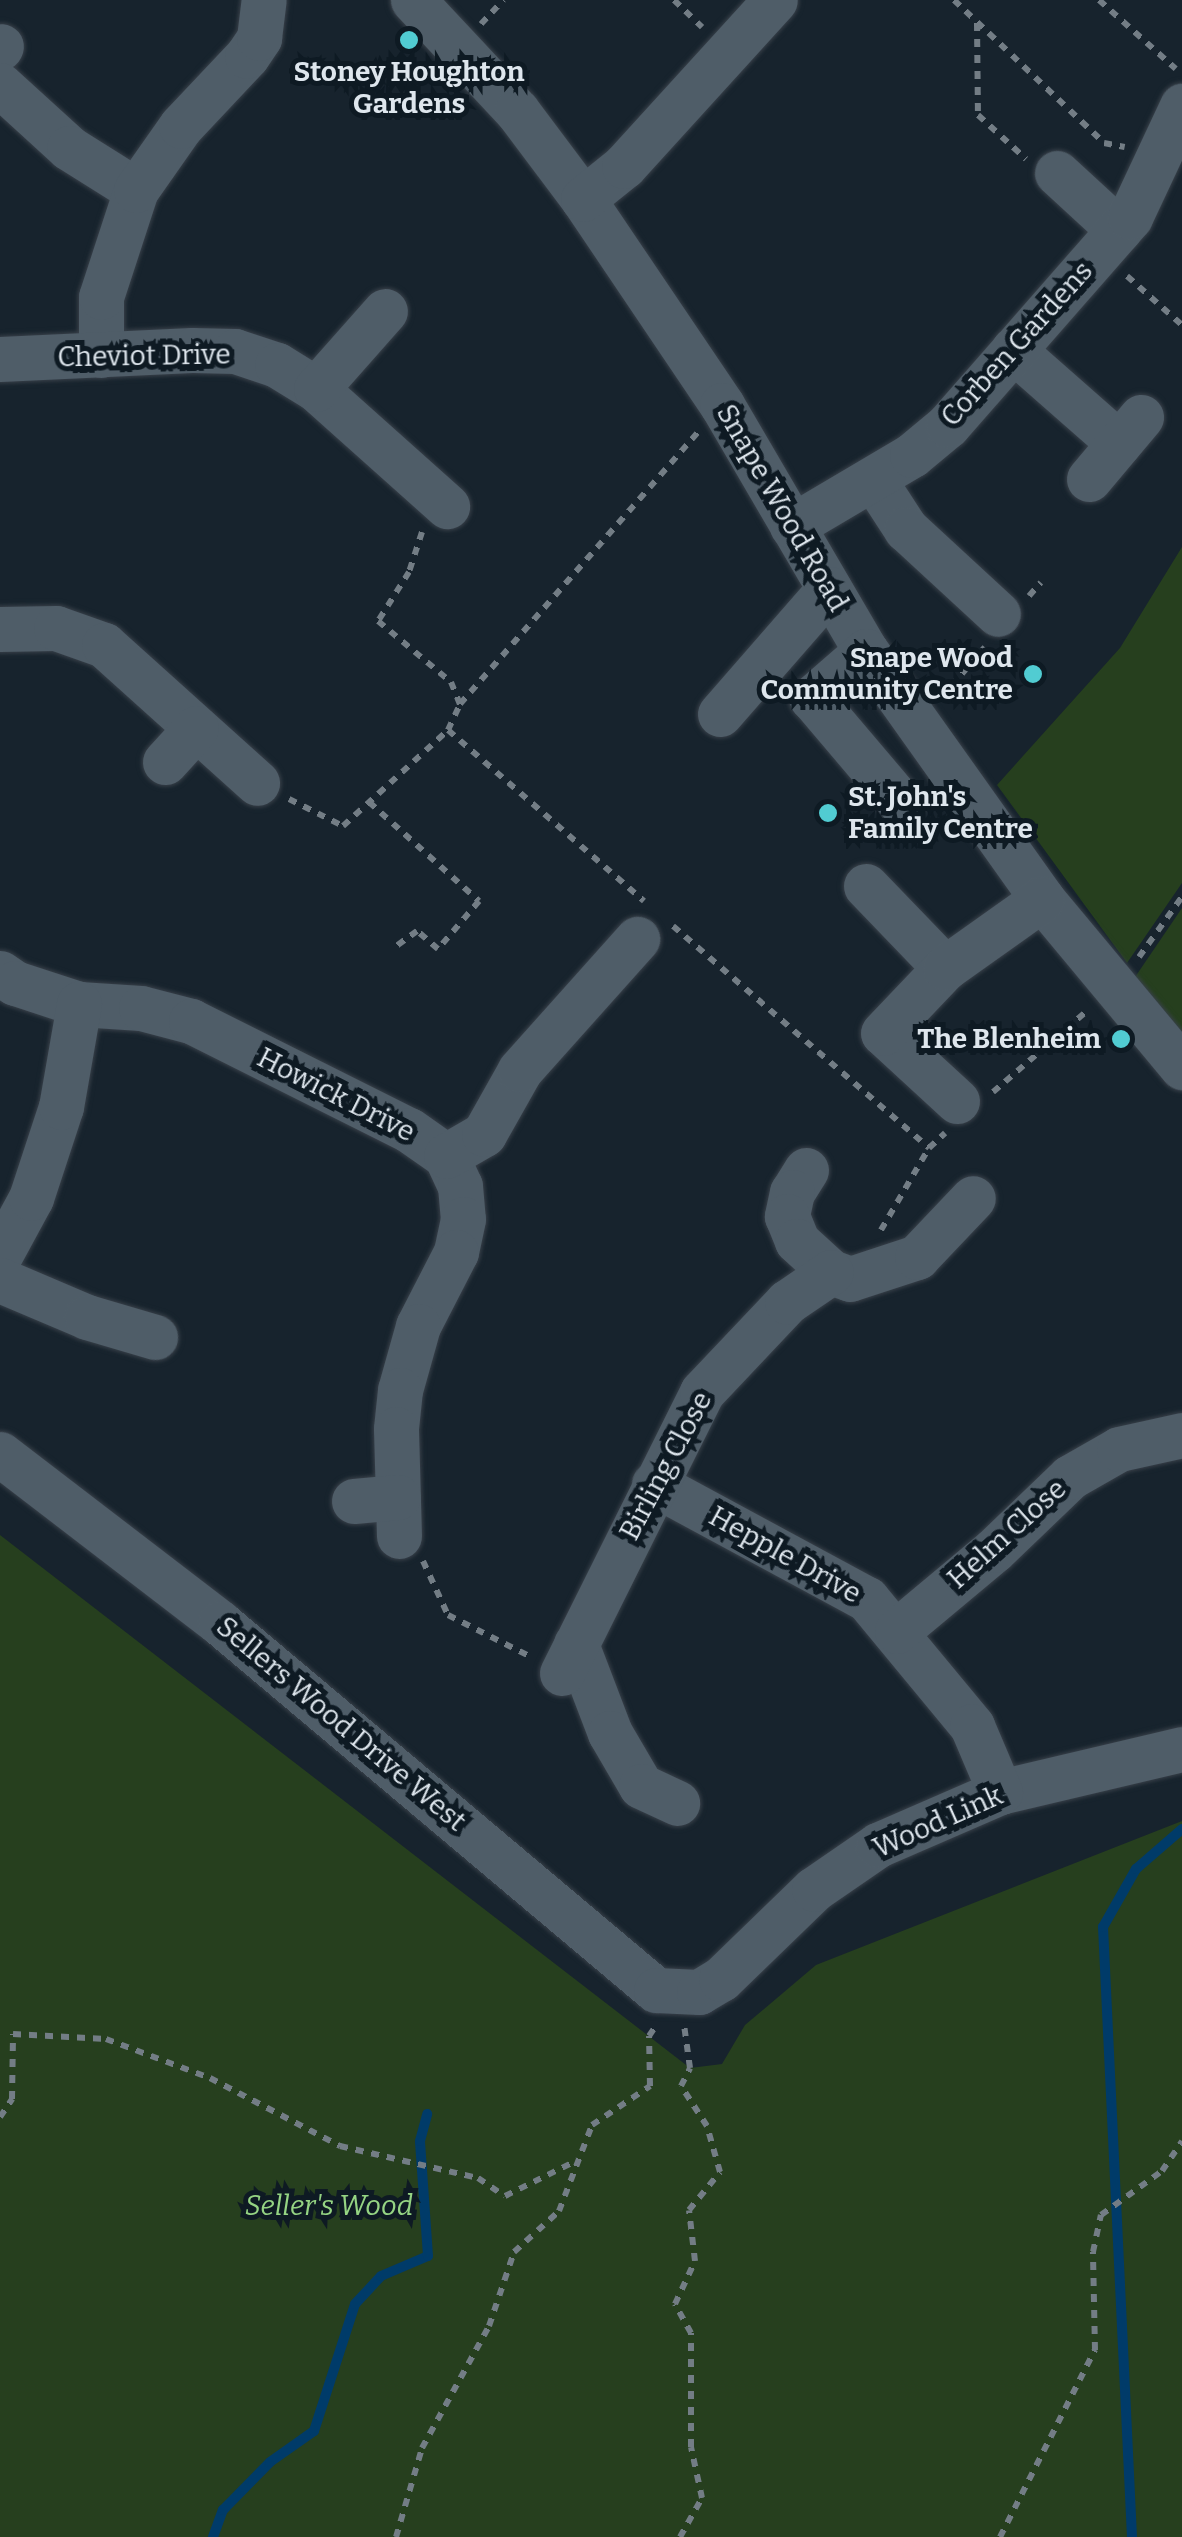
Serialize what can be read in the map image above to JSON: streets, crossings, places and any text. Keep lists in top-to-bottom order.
{
  "streets": {
    "street": [
      "Corben Gardens",
      "Cheviot Drive",
      "Snape Wood Road",
      "Howick Drive",
      "Birling Close",
      "Helm Close",
      "Hepple Drive",
      "Sellers Wood Drive West",
      "Wood Link"
    ]
  },
  "crossings": [
    ["Corben Gardens", "Snape Wood Road"],
    ["Birling Close", "Hepple Drive"],
    ["Helm Close", "Hepple Drive"],
    ["Hepple Drive", "Wood Link"],
    ["Sellers Wood Drive West", "Wood Link"]
  ],
  "parks": ["Seller's Wood"],
  "places": [
    "Stoney Houghton Gardens",
    "Snape Wood Community Centre",
    "St. John's Family Centre",
    "The Blenheim"
  ]
}
